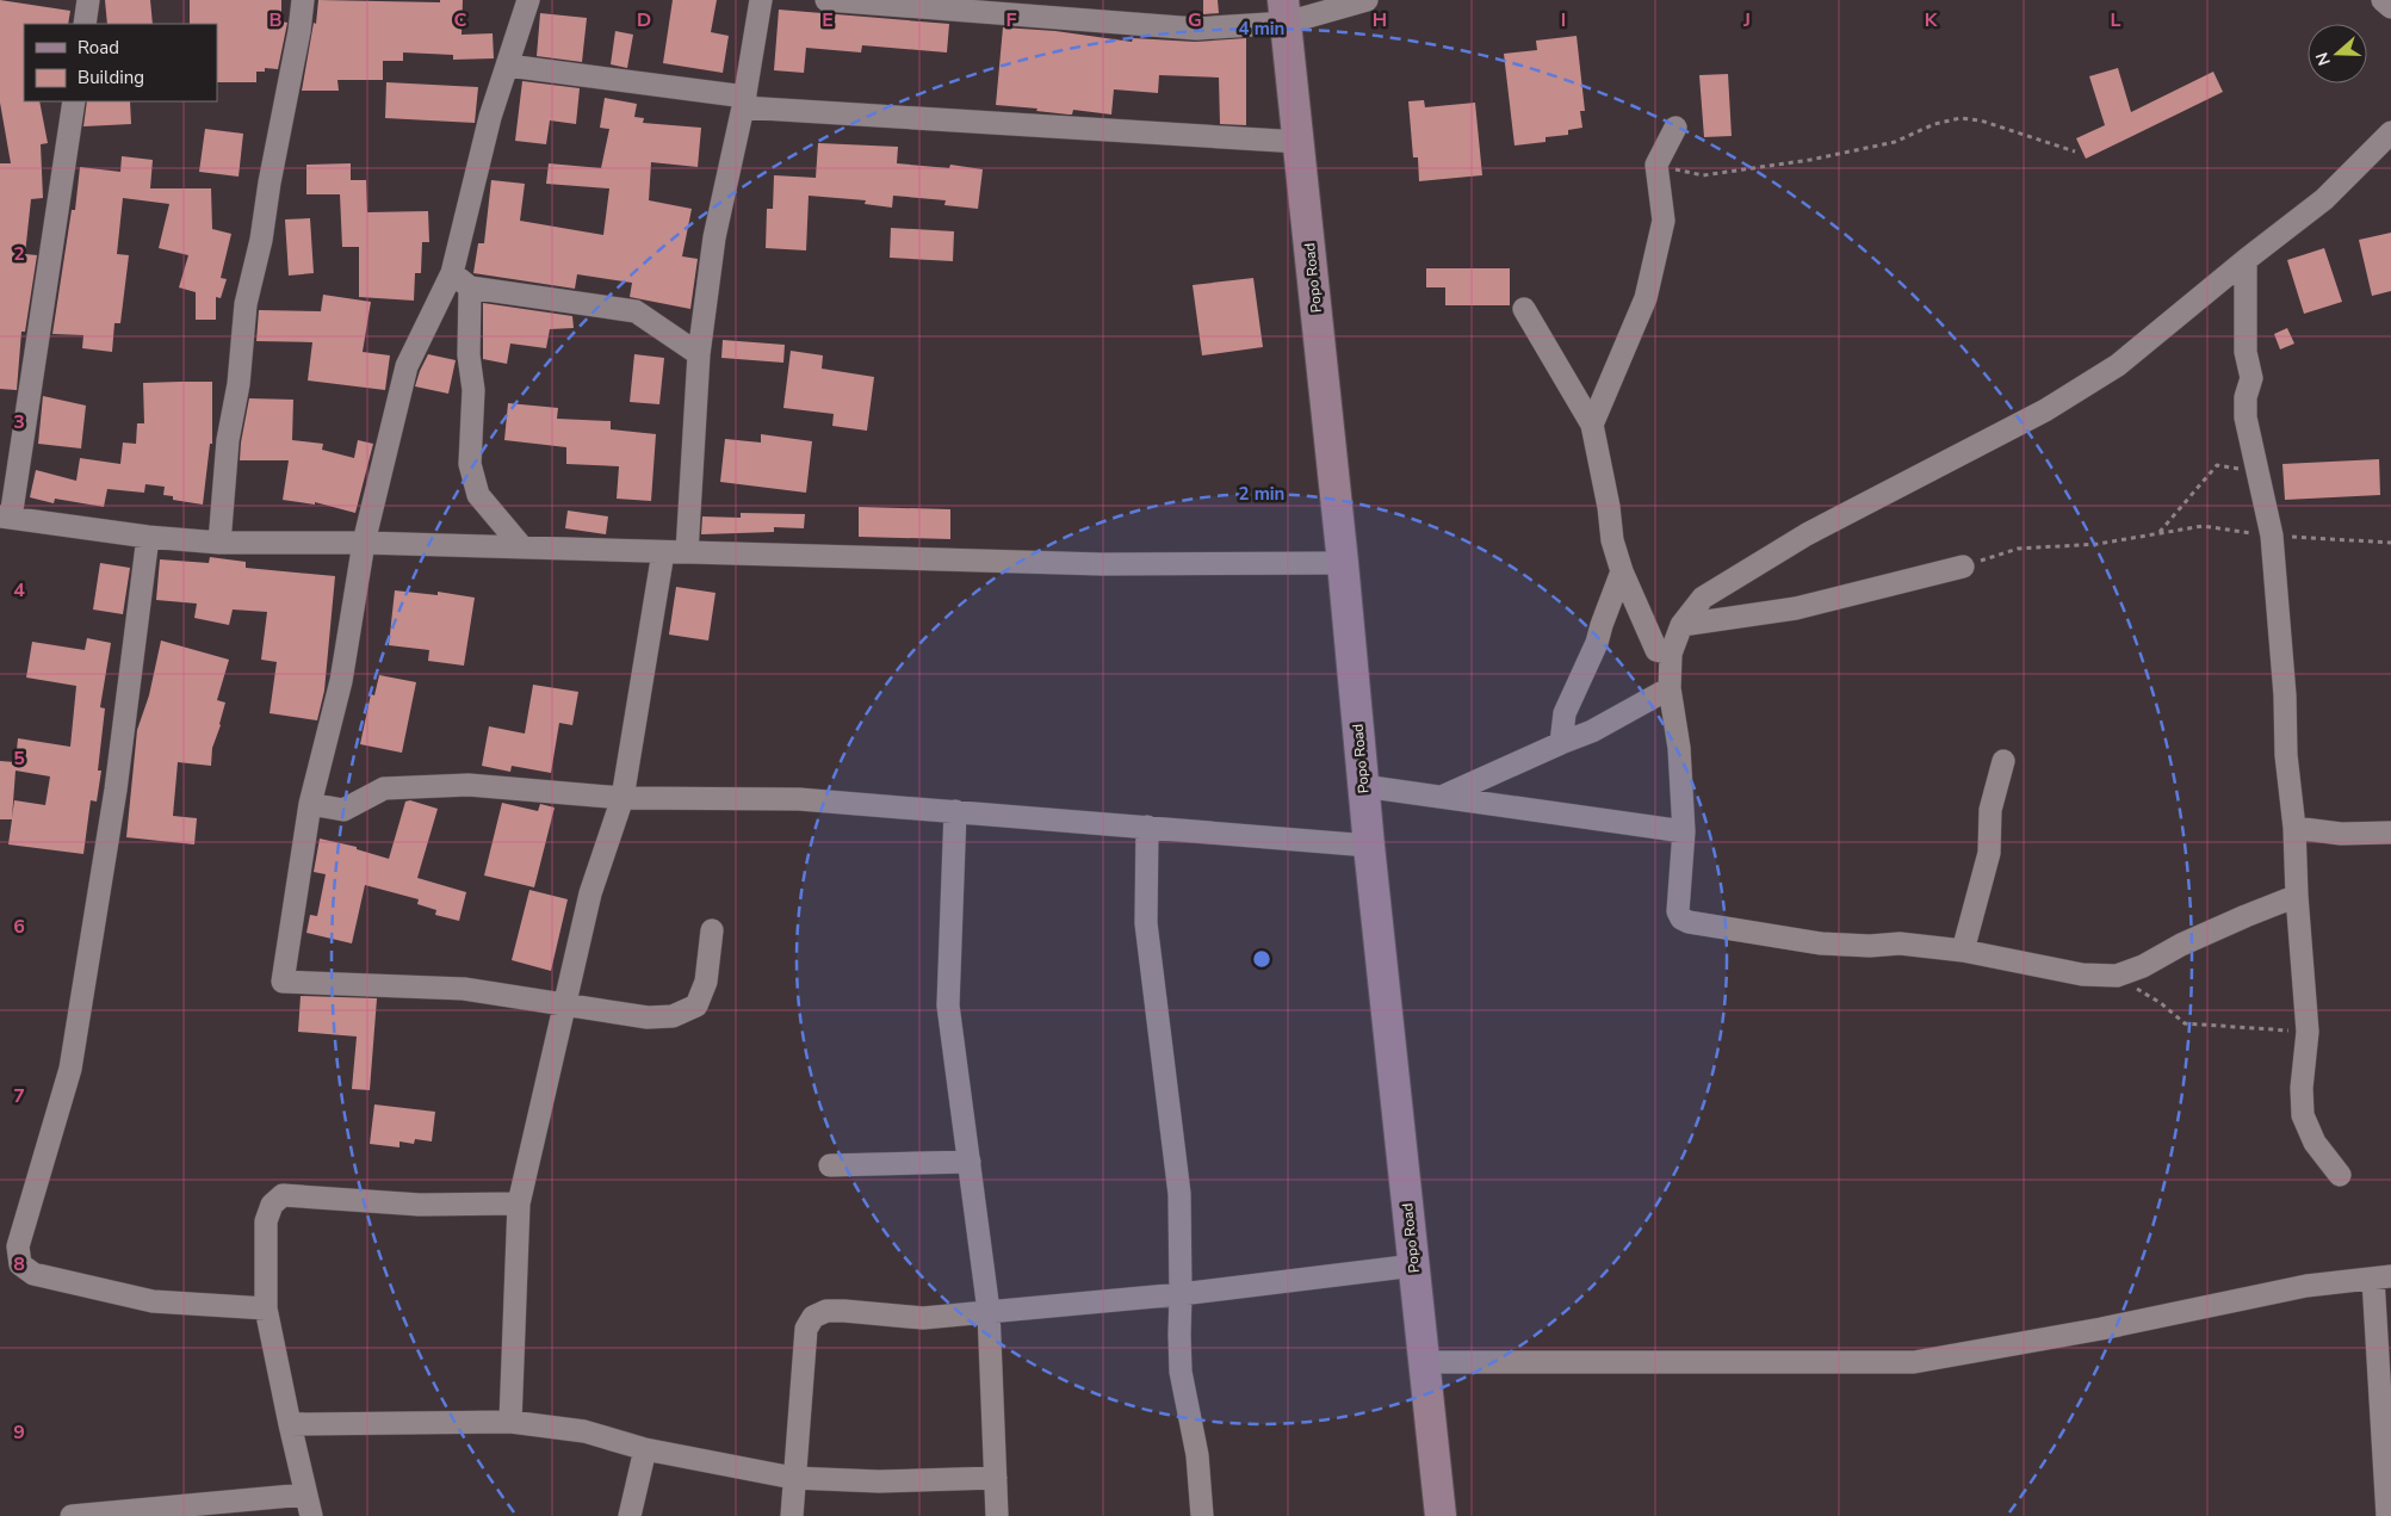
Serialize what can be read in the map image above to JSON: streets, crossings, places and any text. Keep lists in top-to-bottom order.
{
  "streets": {
    "main road": ["Popo Road"]
  },
  "legend": ["Road", "Building"],
  "north": "left",
  "grid": {
    "columns": [
      "B",
      "C",
      "D",
      "E",
      "F",
      "G",
      "H",
      "I",
      "J",
      "K",
      "L"
    ],
    "rows": [
      "2",
      "3",
      "4",
      "5",
      "6",
      "7",
      "8",
      "9"
    ]
  },
  "rings": ["4 min", "2 min"]
}
